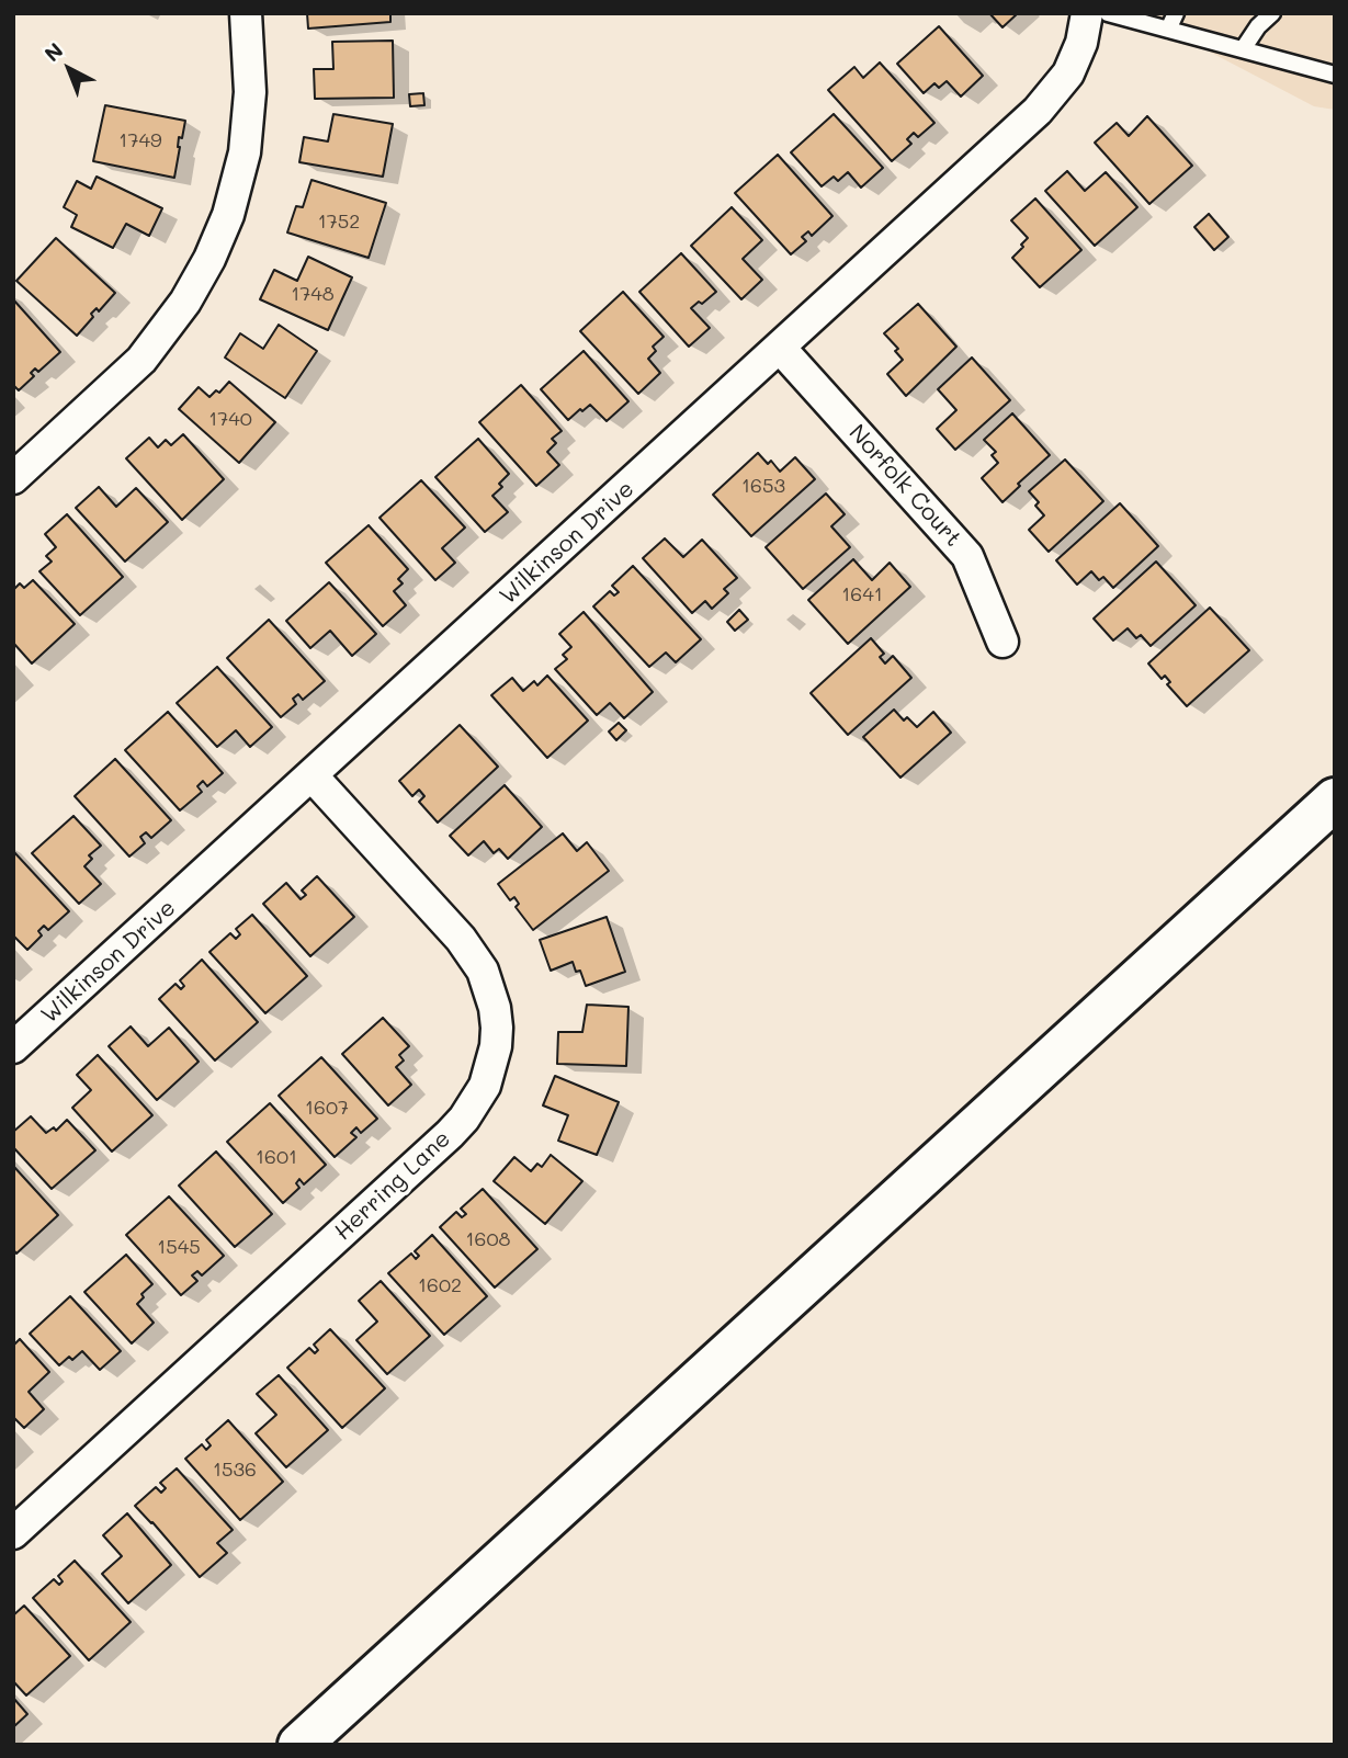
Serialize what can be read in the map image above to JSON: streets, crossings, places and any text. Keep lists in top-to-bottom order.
{
  "streets": {
    "street": ["Norfolk Court", "Wilkinson Drive", "Herring Lane"]
  },
  "crossings": [
    ["Norfolk Court", "Wilkinson Drive"],
    ["Wilkinson Drive", "Herring Lane"]
  ],
  "house_numbers": [
    "1749",
    "1752",
    "1748",
    "1740",
    "1653",
    "1641",
    "1607",
    "1601",
    "1608",
    "1545",
    "1602",
    "1536"
  ],
  "north": "top left"
}
